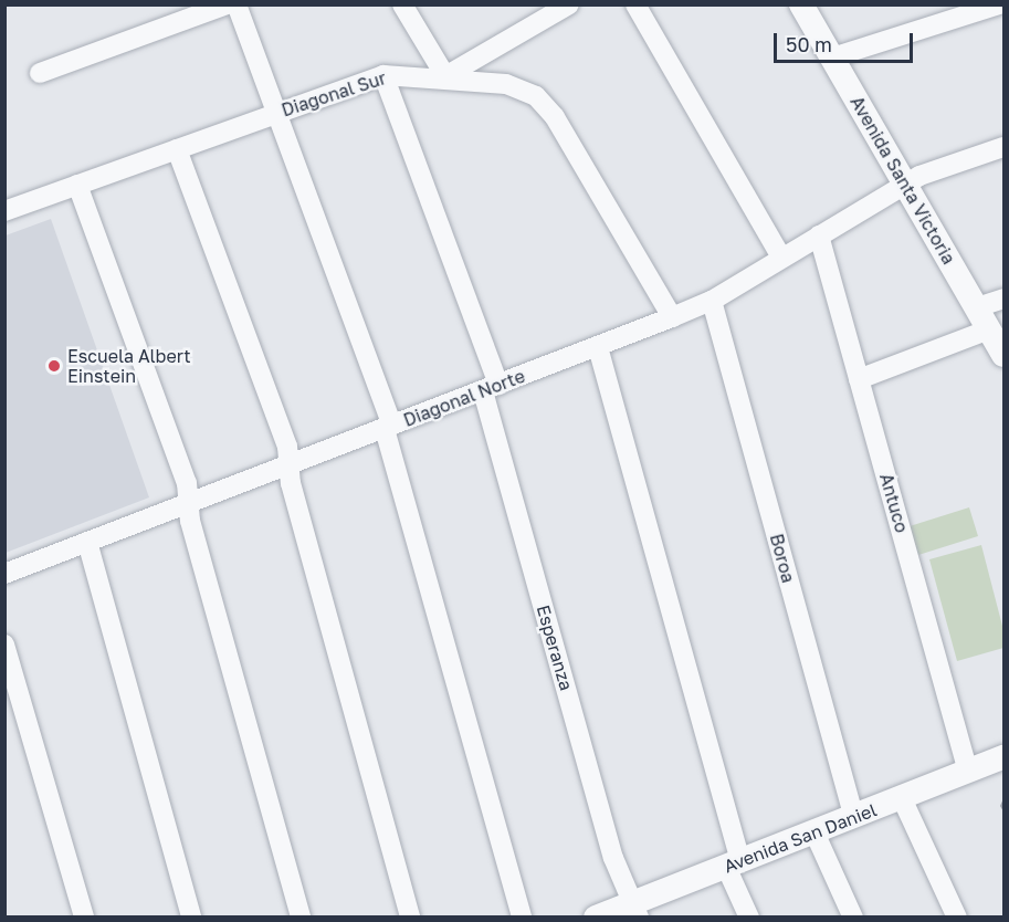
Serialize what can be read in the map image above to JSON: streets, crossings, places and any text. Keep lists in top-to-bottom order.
{
  "streets": {
    "street": [
      "Diagonal Sur",
      "Avenida Santa Victoria",
      "Diagonal Norte",
      "Antuco",
      "Boroa",
      "Esperanza",
      "Avenida San Daniel"
    ]
  },
  "crossings": [
    ["Diagonal Sur", "Diagonal Norte"],
    ["Diagonal Sur", "Esperanza"],
    ["Avenida Santa Victoria", "Diagonal Norte"],
    ["Diagonal Norte", "Antuco"],
    ["Diagonal Norte", "Boroa"],
    ["Diagonal Norte", "Esperanza"],
    ["Antuco", "Avenida San Daniel"],
    ["Boroa", "Avenida San Daniel"],
    ["Esperanza", "Avenida San Daniel"]
  ],
  "places": ["Escuela Albert Einstein"],
  "scale_bar": "50 m"
}
